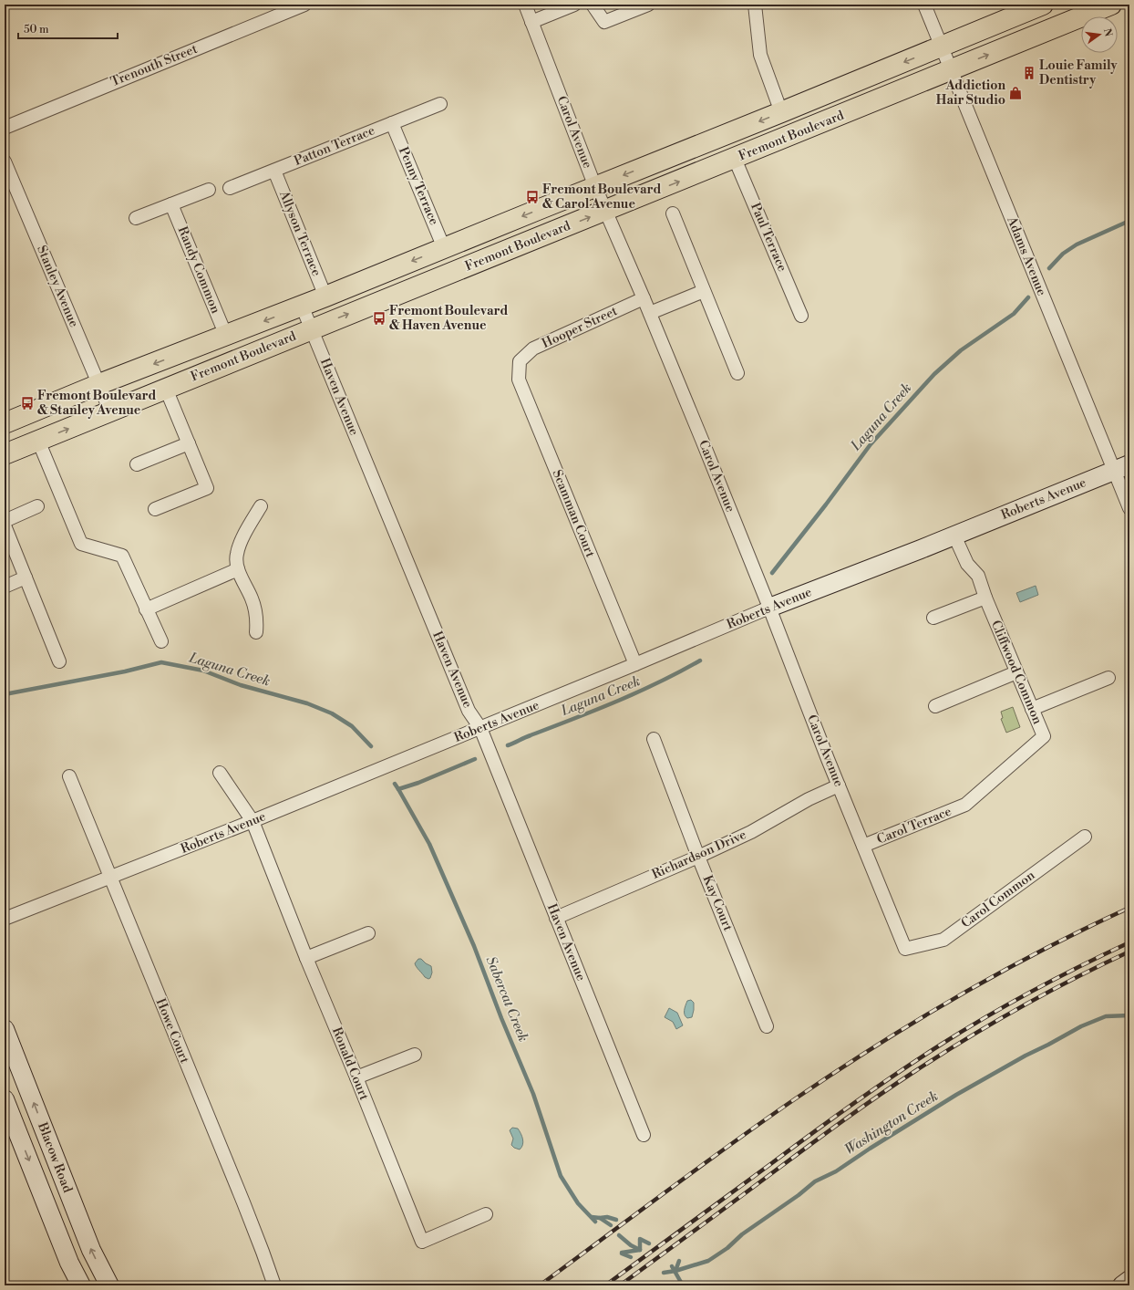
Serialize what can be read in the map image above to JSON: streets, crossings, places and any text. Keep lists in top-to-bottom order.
{
  "streets": {
    "main road": ["Fremont Boulevard"],
    "street": [
      "Trenouth Street",
      "Carol Avenue",
      "Patton Terrace",
      "Penny Terrace",
      "Allyson Terrace",
      "Paul Terrace",
      "Adams Avenue",
      "Randy Common",
      "Stanley Avenue",
      "Hooper Street",
      "Haven Avenue",
      "Roberts Avenue",
      "Scamman Court",
      "Cliffwood Common",
      "Carol Terrace",
      "Richardson Drive",
      "Carol Common",
      "Kay Court",
      "Howe Court",
      "Ronald Court",
      "Blacow Road"
    ]
  },
  "crossings": [
    ["Carol Avenue", "Fremont Boulevard"],
    ["Carol Avenue", "Hooper Street"],
    ["Carol Avenue", "Roberts Avenue"],
    ["Carol Avenue", "Carol Terrace"],
    ["Carol Avenue", "Richardson Drive"],
    ["Carol Avenue", "Carol Common"],
    ["Fremont Boulevard", "Penny Terrace"],
    ["Fremont Boulevard", "Allyson Terrace"],
    ["Fremont Boulevard", "Paul Terrace"],
    ["Fremont Boulevard", "Adams Avenue"],
    ["Fremont Boulevard", "Randy Common"],
    ["Fremont Boulevard", "Stanley Avenue"],
    ["Fremont Boulevard", "Haven Avenue"],
    ["Patton Terrace", "Penny Terrace"],
    ["Patton Terrace", "Allyson Terrace"],
    ["Adams Avenue", "Roberts Avenue"],
    ["Hooper Street", "Scamman Court"],
    ["Haven Avenue", "Roberts Avenue"],
    ["Haven Avenue", "Richardson Drive"],
    ["Roberts Avenue", "Scamman Court"],
    ["Roberts Avenue", "Cliffwood Common"],
    ["Roberts Avenue", "Howe Court"],
    ["Roberts Avenue", "Ronald Court"],
    ["Cliffwood Common", "Carol Terrace"],
    ["Richardson Drive", "Kay Court"]
  ],
  "water": ["Laguna Creek", "Sabercat Creek", "Washington Creek"],
  "places": {
    "building": ["Louie Family Dentistry"],
    "shop": ["Addiction Hair Studio"],
    "bus stop": ["Fremont Boulevard & Carol Avenue", "Fremont Boulevard & Haven Avenue", "Fremont Boulevard & Stanley Avenue"]
  },
  "scale_bar": "50 m",
  "north": "right"
}
